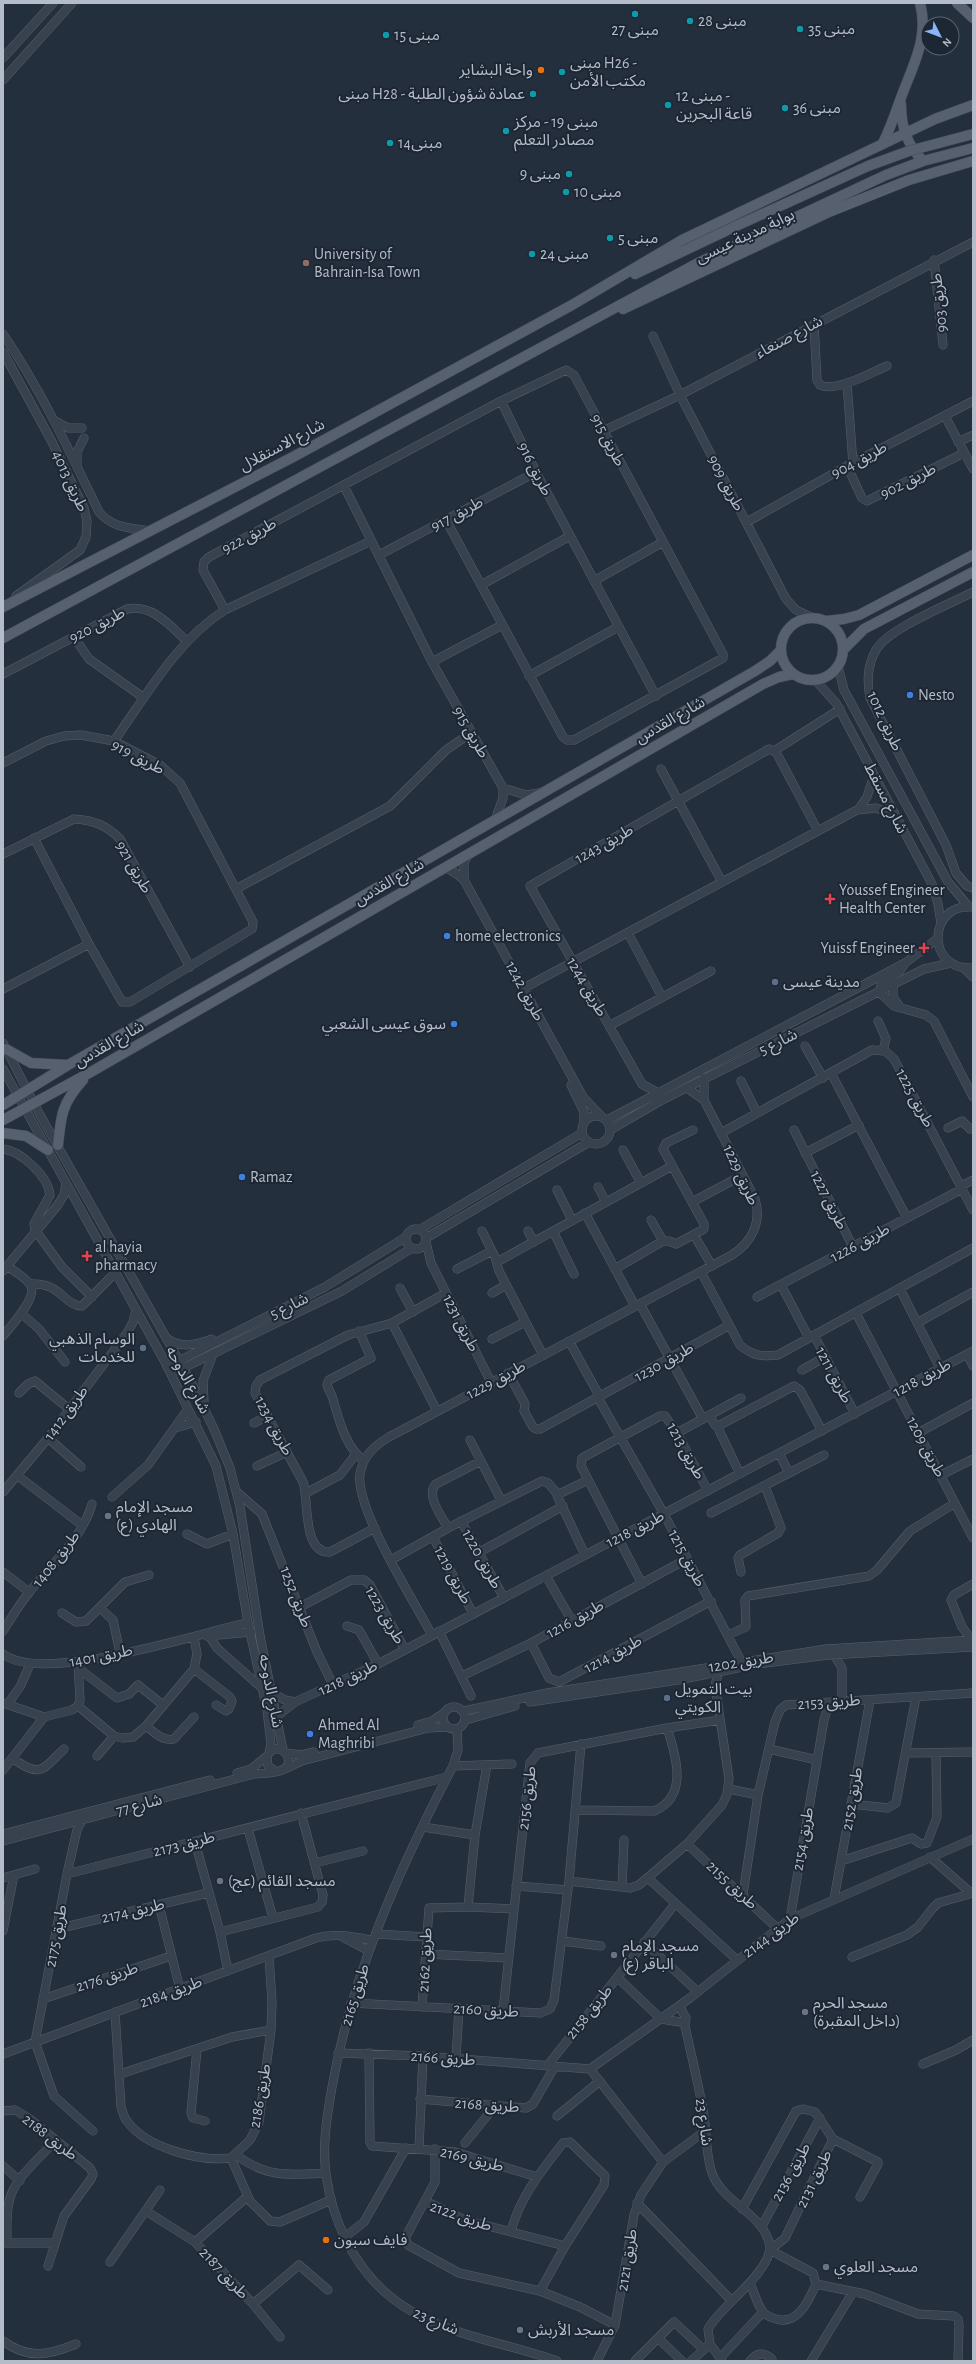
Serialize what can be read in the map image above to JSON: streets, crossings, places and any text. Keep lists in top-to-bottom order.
{
  "streets": {
    "main road": ["بوابة مدينة عيسى", "شارع الاستقلال", "شارع القدس"],
    "street": [
      "طريق 903",
      "شارع صنعاء",
      "طريق 915",
      "طريق 904",
      "طريق 916",
      "طريق 4013",
      "طريق 902",
      "طريق 909",
      "طريق 917",
      "طريق 922",
      "طريق 920",
      "طريق 1012",
      "طريق 919",
      "شارع مسقط",
      "طريق 1243",
      "طريق 921",
      "طريق 1244",
      "طريق 1242",
      "شارع 5",
      "طريق 1225",
      "طريق 1229",
      "طريق 1227",
      "طريق 1226",
      "طريق 1231",
      "طريق 1230",
      "طريق 1211",
      "طريق 1218",
      "شارع الدوحه",
      "طريق 1412",
      "طريق 1234",
      "طريق 1209",
      "طريق 1213",
      "طريق 1215",
      "طريق 1408",
      "طريق 1220",
      "طريق 1219",
      "طريق 1252",
      "طريق 1223",
      "طريق 1216",
      "طريق 1214",
      "طريق 1401",
      "طريق 1202",
      "طريق 2153",
      "طريق 2156",
      "طريق 2152",
      "شارع 77",
      "طريق 2154",
      "طريق 2173",
      "طريق 2155",
      "طريق 2174",
      "طريق 2144",
      "طريق 2175",
      "طريق 2162",
      "طريق 2176",
      "طريق 2184",
      "طريق 2165",
      "طريق 2160",
      "طريق 2158",
      "طريق 2166",
      "طريق 2186",
      "طريق 2168",
      "شارع 23",
      "طريق 2188",
      "طريق 2169",
      "طريق 2136",
      "طريق 2131",
      "طريق 2122",
      "طريق 2121",
      "طريق 2187"
    ]
  },
  "crossings": [
    ["بوابة مدينة عيسى", "شارع الاستقلال"],
    ["طريق 903", "شارع صنعاء"],
    ["شارع صنعاء", "طريق 915"],
    ["شارع صنعاء", "طريق 909"],
    ["طريق 915", "طريق 916"],
    ["طريق 915", "طريق 917"],
    ["طريق 915", "طريق 922"],
    ["شارع الاستقلال", "طريق 4013"],
    ["طريق 904", "طريق 902"],
    ["طريق 904", "طريق 909"],
    ["طريق 916", "طريق 917"],
    ["طريق 909", "شارع القدس"],
    ["طريق 909", "شارع مسقط"],
    ["شارع القدس", "شارع مسقط"],
    ["شارع القدس", "طريق 1242"],
    ["شارع القدس", "شارع الدوحه"],
    ["طريق 919", "طريق 921"],
    ["شارع مسقط", "طريق 1243"],
    ["طريق 1243", "طريق 1244"],
    ["طريق 1242", "شارع 5"],
    ["شارع 5", "طريق 1229"],
    ["شارع 5", "طريق 1231"],
    ["شارع 5", "شارع الدوحه"],
    ["طريق 1225", "طريق 1226"],
    ["طريق 1229", "طريق 1231"],
    ["طريق 1229", "طريق 1230"],
    ["طريق 1229", "طريق 1218"],
    ["طريق 1229", "طريق 1234"],
    ["طريق 1227", "طريق 1226"],
    ["طريق 1231", "طريق 1234"],
    ["طريق 1230", "طريق 1215"],
    ["طريق 1211", "طريق 1218"],
    ["طريق 1218", "شارع الدوحه"],
    ["طريق 1218", "طريق 1209"],
    ["طريق 1218", "طريق 1213"],
    ["طريق 1218", "طريق 1215"],
    ["طريق 1218", "طريق 1220"],
    ["طريق 1218", "طريق 1219"],
    ["طريق 1218", "طريق 1252"],
    ["طريق 1218", "طريق 1223"],
    ["شارع الدوحه", "طريق 1412"],
    ["شارع الدوحه", "طريق 1252"],
    ["شارع الدوحه", "طريق 1401"],
    ["شارع الدوحه", "شارع 77"],
    ["طريق 1412", "طريق 1408"],
    ["طريق 1213", "طريق 1215"],
    ["طريق 1215", "طريق 1216"],
    ["طريق 1215", "طريق 1214"],
    ["طريق 1215", "طريق 1202"],
    ["طريق 1252", "طريق 1223"],
    ["طريق 1216", "طريق 1214"],
    ["طريق 1202", "طريق 2165"],
    ["طريق 2153", "طريق 2152"],
    ["طريق 2153", "طريق 2154"],
    ["طريق 2153", "طريق 2155"],
    ["طريق 2156", "طريق 2160"],
    ["طريق 2152", "طريق 2144"],
    ["شارع 77", "طريق 2175"],
    ["طريق 2154", "طريق 2144"],
    ["طريق 2173", "طريق 2175"],
    ["طريق 2173", "طريق 2165"],
    ["طريق 2155", "طريق 2144"],
    ["طريق 2174", "طريق 2175"],
    ["طريق 2144", "طريق 2166"],
    ["طريق 2144", "شارع 23"],
    ["طريق 2175", "طريق 2176"],
    ["طريق 2175", "طريق 2184"],
    ["طريق 2162", "طريق 2184"],
    ["طريق 2162", "طريق 2160"],
    ["طريق 2184", "طريق 2165"],
    ["طريق 2184", "طريق 2186"],
    ["طريق 2165", "طريق 2160"],
    ["طريق 2165", "طريق 2166"],
    ["طريق 2165", "شارع 23"],
    ["طريق 2158", "طريق 2166"],
    ["طريق 2158", "طريق 2168"],
    ["طريق 2166", "طريق 2168"],
    ["طريق 2166", "طريق 2169"],
    ["شارع 23", "طريق 2136"],
    ["شارع 23", "طريق 2131"],
    ["شارع 23", "طريق 2121"],
    ["طريق 2122", "طريق 2121"]
  ],
  "places": {
    "other": [
      "مبنى 27",
      "مبنى 28",
      "مبنى 35",
      "مبنى 15",
      "واحة البشاير",
      "مبنى H26 - مكتب الأمن",
      "مبنى H28 - عمادة شؤون الطلبة",
      "مبنى 12 - قاعة البحرين",
      "مبنى 36",
      "مبنى 19 - مركز مصادر التعلم",
      "مبنى14",
      "مبنى 9",
      "مبنى 10",
      "مبنى 5",
      "مبنى 24",
      "University of Bahrain-Isa Town",
      "Nesto",
      "home electronics",
      "مدينة عيسى",
      "سوق عيسى الشعبي",
      "Ramaz",
      "الوسام الذهبي للخدمات",
      "مسجد الإمام الهادي (ع)",
      "بيت التمويل الكويتي",
      "Ahmed Al Maghribi",
      "مسجد القائم (عج)",
      "مسجد الإمام الباقر (ع)",
      "مسجد الحرم (داخل المقبرة)",
      "فايف سبون",
      "مسجد العلوي",
      "مسجد الأربش"
    ],
    "health": ["Youssef Engineer Health Center", "Yuissf Engineer", "al hayia pharmacy"]
  },
  "north": "bottom right"
}
